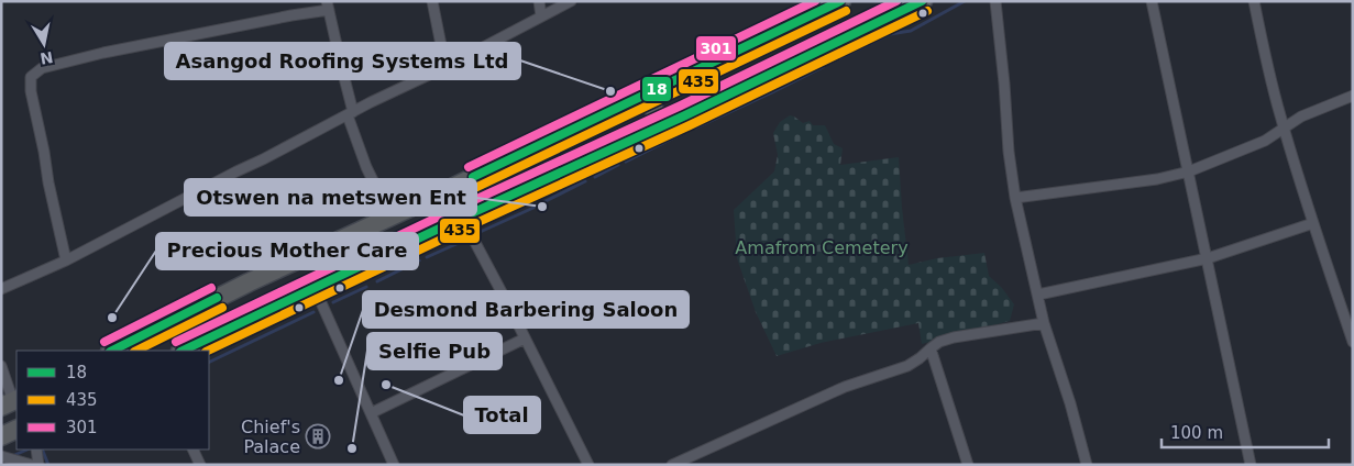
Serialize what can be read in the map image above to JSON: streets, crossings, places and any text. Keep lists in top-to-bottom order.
{
  "parks": ["Amafrom Cemetery"],
  "places": {
    "other": [
      "Asangod Roofing Systems Ltd",
      "Otswen na metswen Ent",
      "Precious Mother Care",
      "Desmond Barbering Saloon",
      "Total",
      "Selfie Pub"
    ],
    "building": ["Chief's Palace"]
  },
  "lines": ["transit line 18", "transit line 301", "transit line 435"],
  "legend": ["18", "435", "301"],
  "scale_bar": "100 m",
  "north": "bottom"
}
